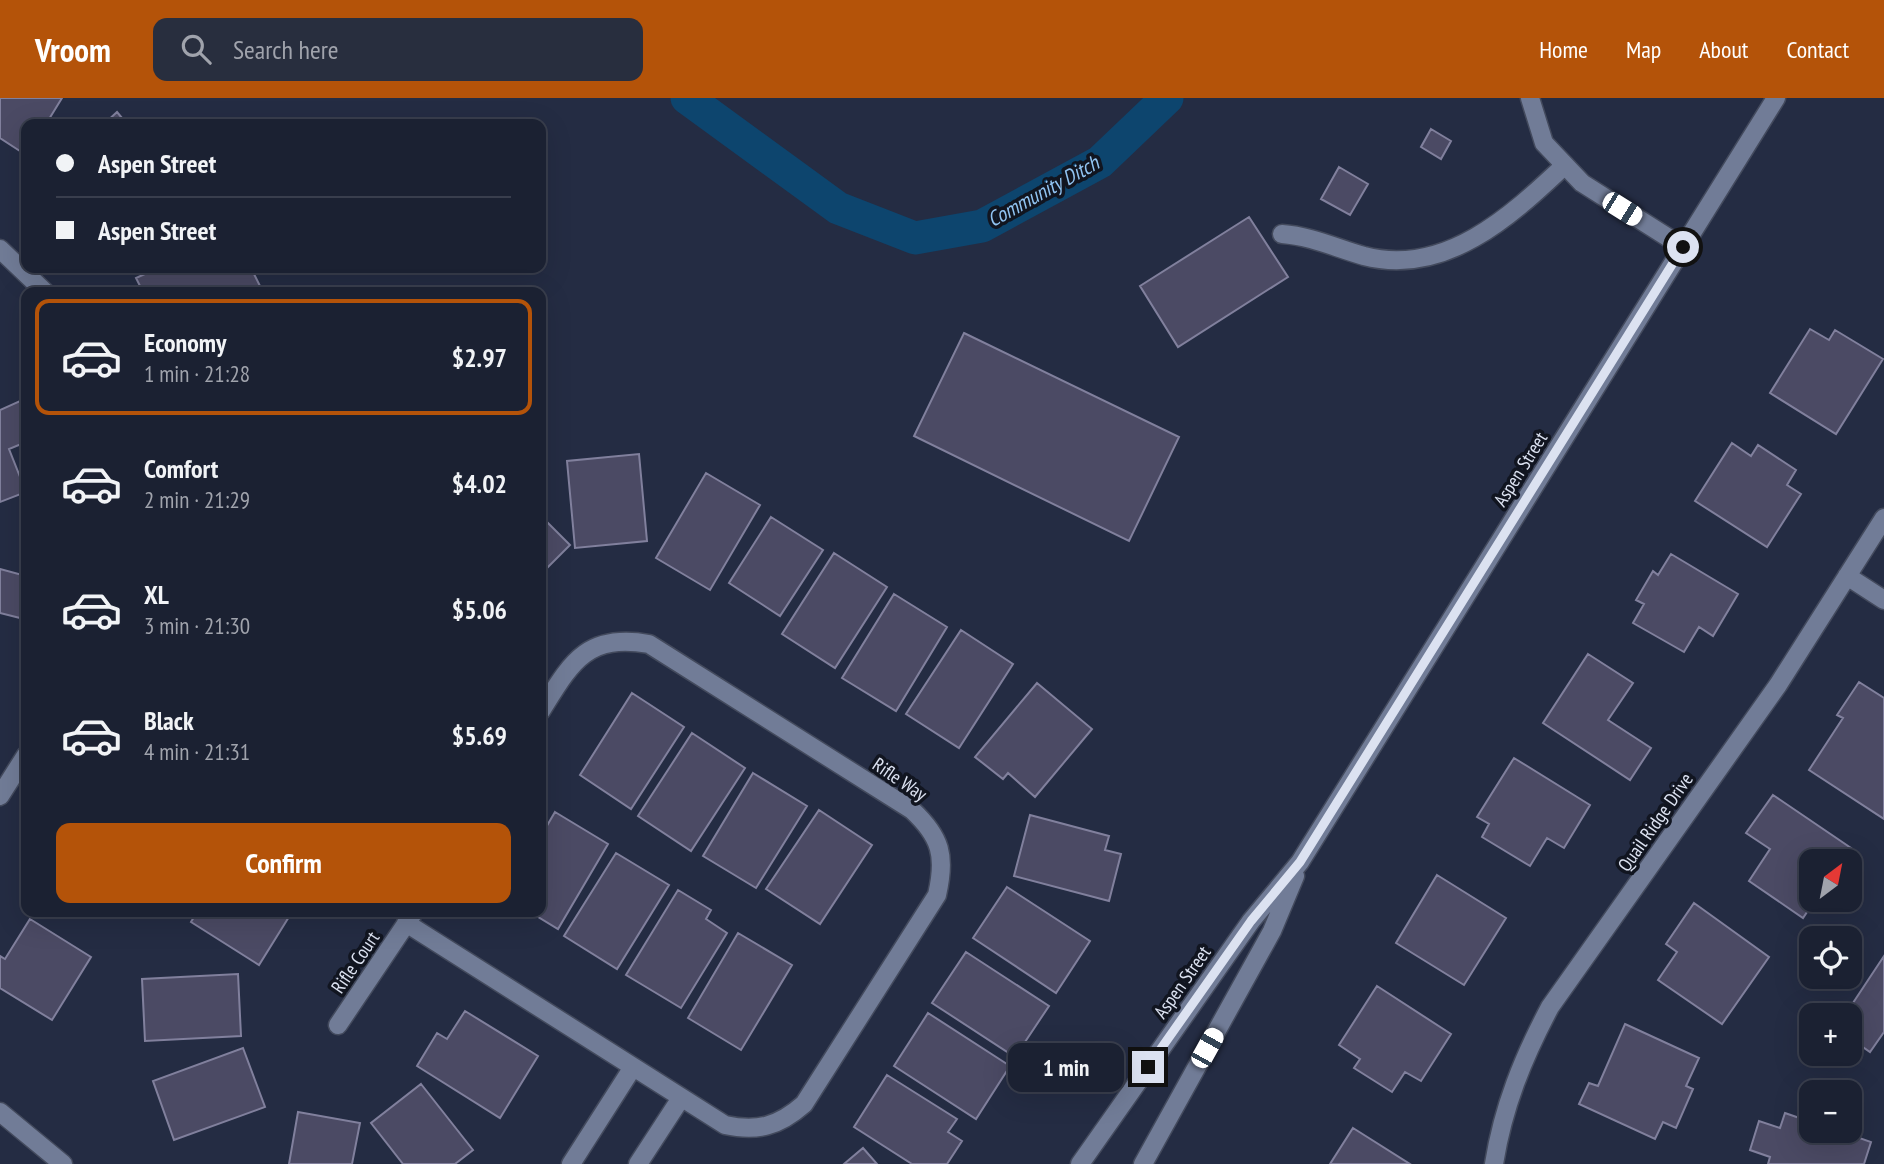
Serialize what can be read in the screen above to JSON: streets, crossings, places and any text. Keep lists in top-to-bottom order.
{
  "streets": {
    "street": [
      "Aspen Street",
      "Rifle Way",
      "Quail Ridge Drive",
      "Rifle Court"
    ]
  },
  "crossings": [
    ["Rifle Way", "Rifle Court"]
  ],
  "water": ["Community Ditch"],
  "north": "top right",
  "page": {
    "header": "Vroom",
    "search": "Search here",
    "nav": [
      "Home",
      "Map",
      "About",
      "Contact"
    ],
    "banner": ["Aspen Street", "Aspen Street"],
    "list": [
      {
        "name": "Economy",
        "note": "1 min · 21:28",
        "value": "$2.97"
      },
      {
        "name": "Comfort",
        "note": "2 min · 21:29",
        "value": "$4.02"
      },
      {
        "name": "XL",
        "note": "3 min · 21:30",
        "value": "$5.06"
      },
      {
        "name": "Black",
        "note": "4 min · 21:31",
        "value": "$5.69"
      }
    ],
    "buttons": "Confirm",
    "map_buttons": ["+", "−"],
    "bubble": "1 min"
  }
}
